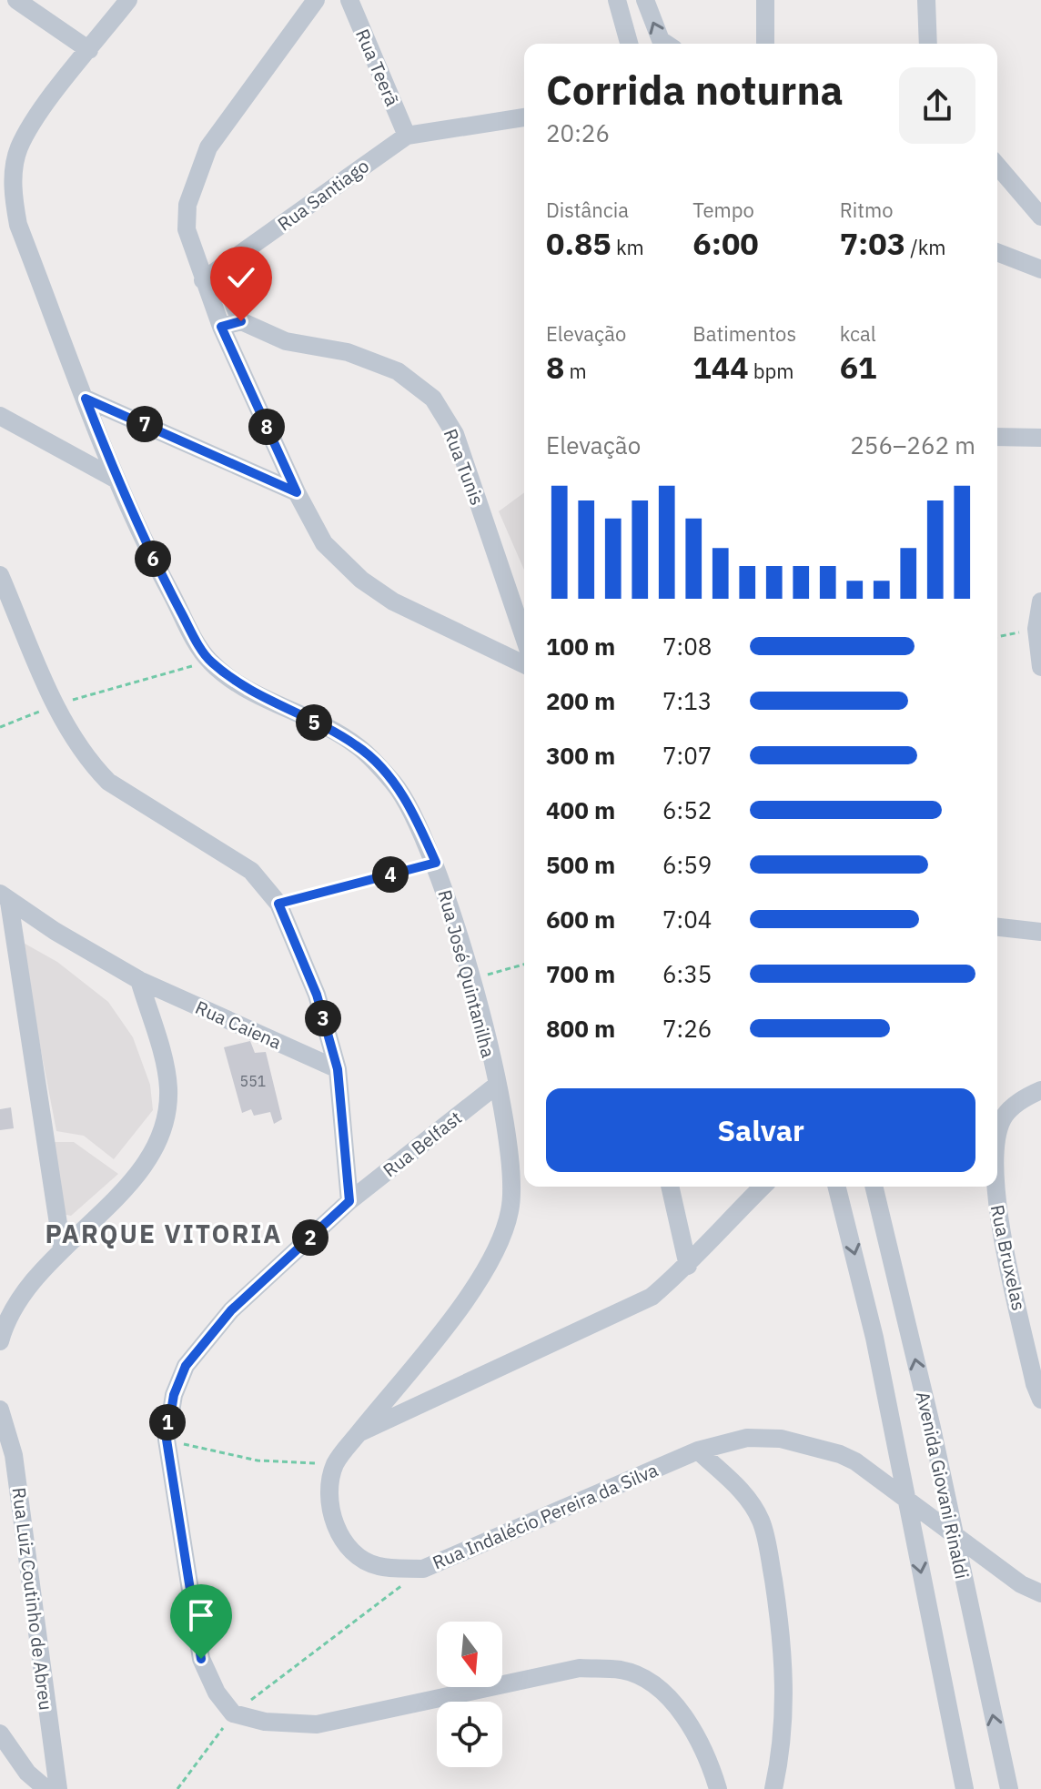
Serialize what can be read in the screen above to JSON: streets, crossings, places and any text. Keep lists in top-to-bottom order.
{
  "streets": {
    "street": [
      "Rua Teerã",
      "Rua Santiago",
      "Rua Tunis",
      "Rua José Quintanilha",
      "Rua Caiena",
      "Rua Belfast",
      "Rua Bruxelas",
      "Avenida Giovani Rinaldi",
      "Rua Indalécio Pereira da Silva",
      "Rua Luiz Coutinho de Abreu"
    ]
  },
  "crossings": [
    ["Rua Teerã", "Rua Santiago"],
    ["Rua José Quintanilha", "Rua Belfast"],
    ["Rua José Quintanilha", "Rua Indalécio Pereira da Silva"],
    ["Avenida Giovani Rinaldi", "Rua Indalécio Pereira da Silva"]
  ],
  "districts": ["PARQUE VITORIA"],
  "house_numbers": ["551"],
  "north": "bottom",
  "page": {
    "heading": ["Corrida noturna", "20:26"],
    "stats": [
      ["Distância", "0.85 km"],
      ["Tempo", "6:00"],
      ["Ritmo", "7:03 /km"],
      ["Elevação", "8 m"],
      ["Batimentos", "144 bpm"],
      ["kcal", "61"]
    ],
    "pins": [
      "7",
      "8",
      "6",
      "5",
      "4",
      "3",
      "2",
      "1"
    ],
    "chart": ["Elevação", "256–262 m"],
    "list": [
      {
        "name": "100 m",
        "note": "7:08"
      },
      {
        "name": "200 m",
        "note": "7:13"
      },
      {
        "name": "300 m",
        "note": "7:07"
      },
      {
        "name": "400 m",
        "note": "6:52"
      },
      {
        "name": "500 m",
        "note": "6:59"
      },
      {
        "name": "600 m",
        "note": "7:04"
      },
      {
        "name": "700 m",
        "note": "6:35"
      },
      {
        "name": "800 m",
        "note": "7:26"
      }
    ],
    "buttons": "Salvar"
  }
}
